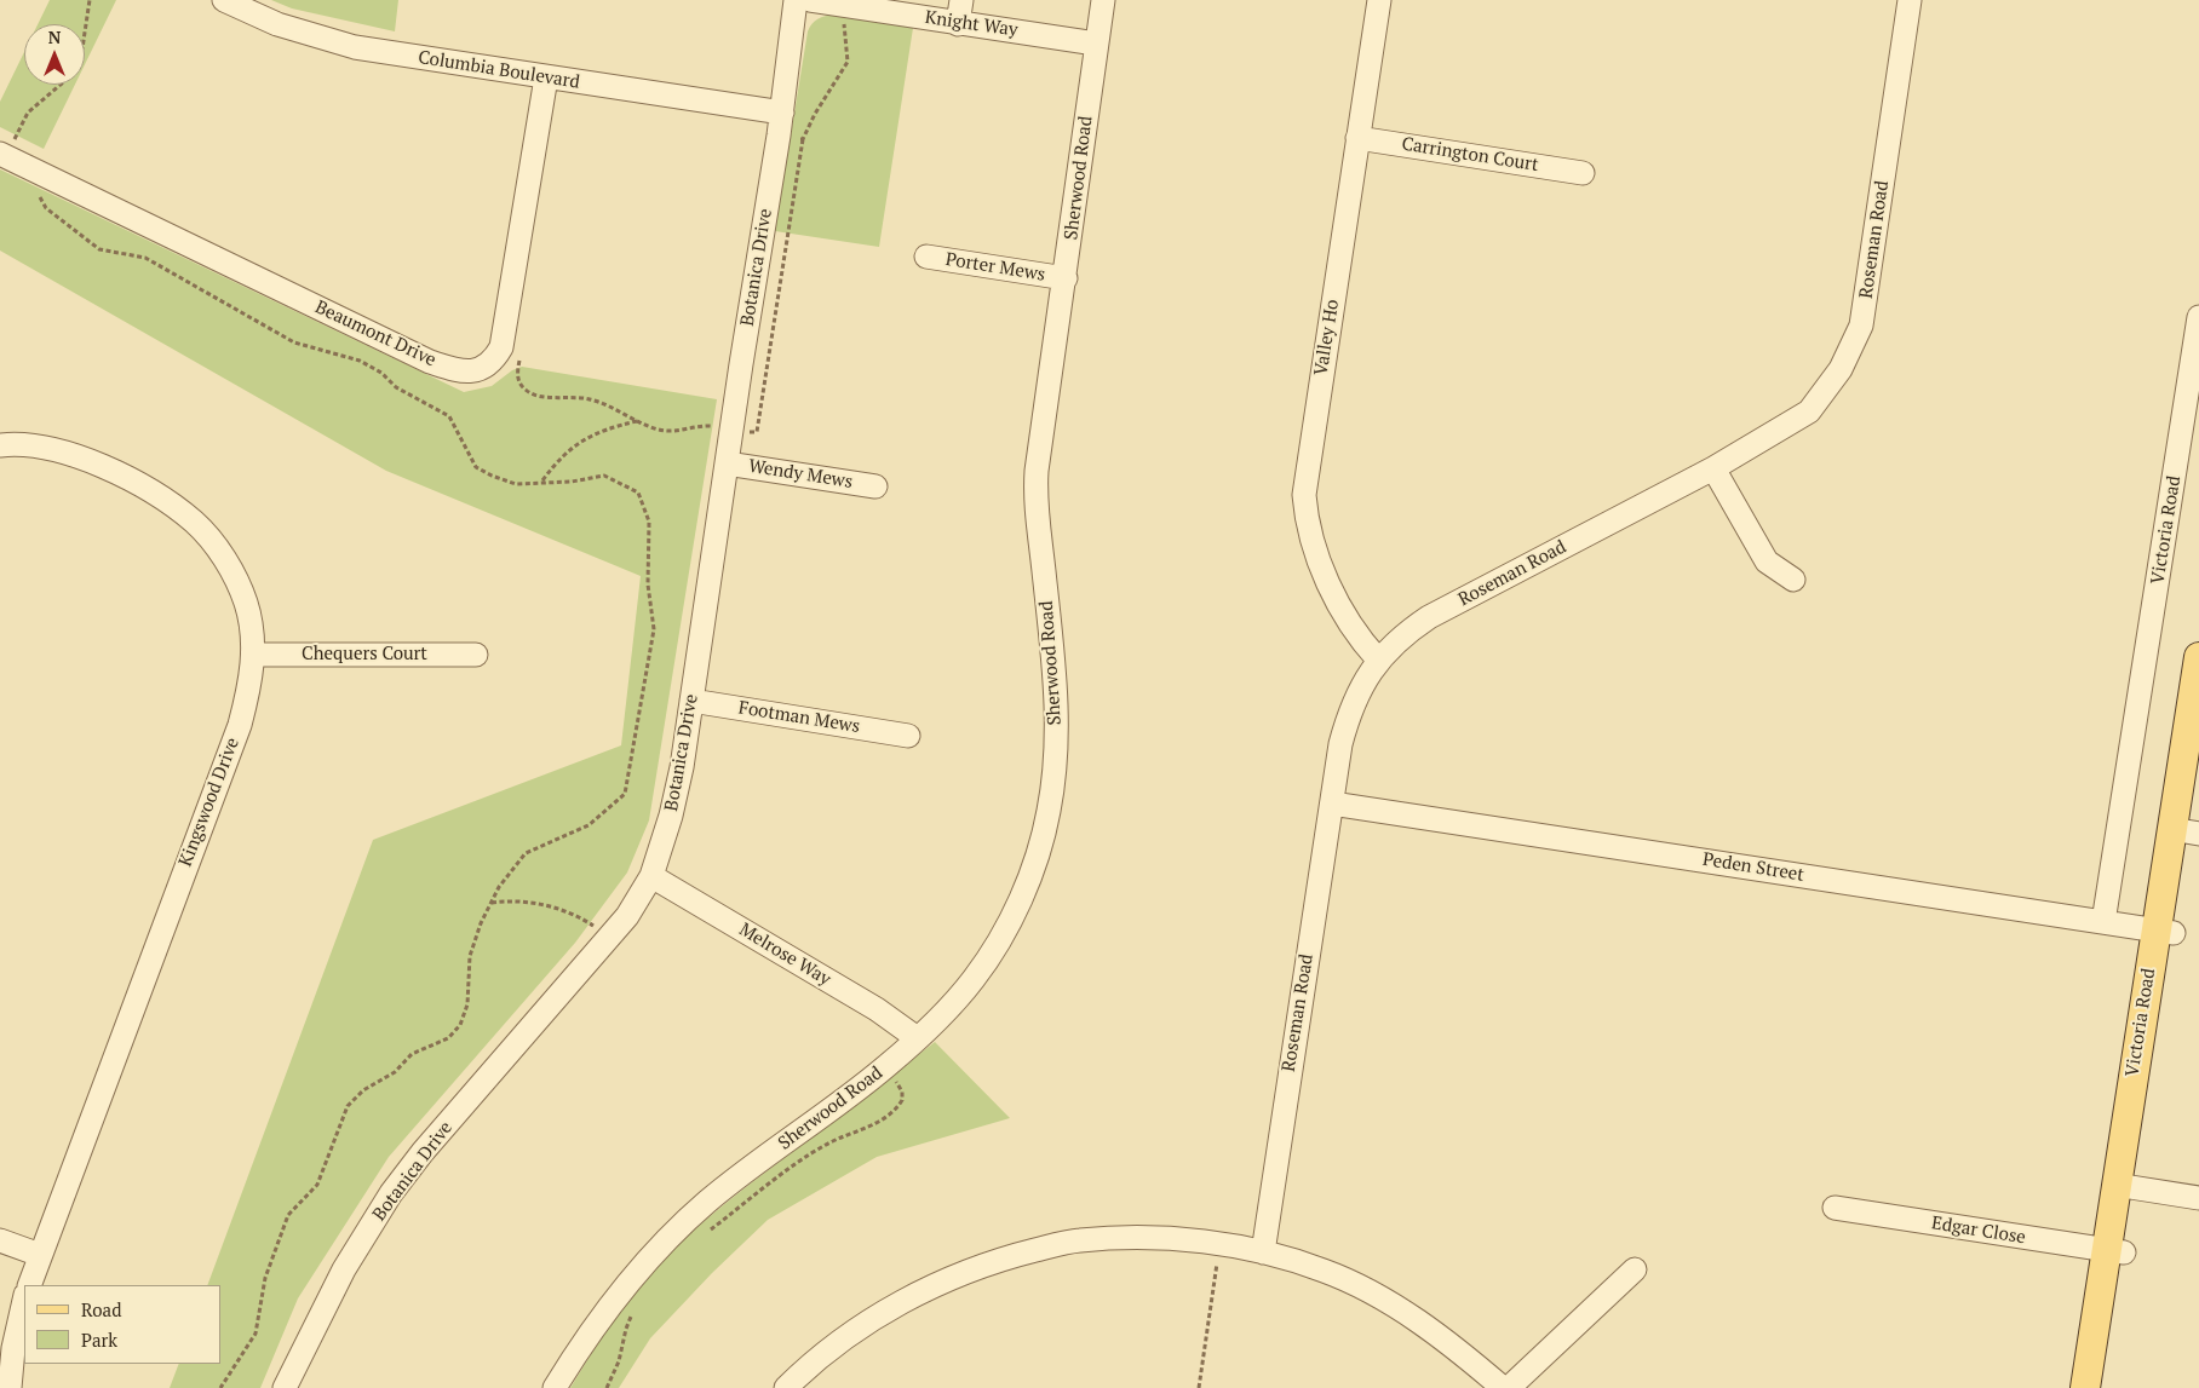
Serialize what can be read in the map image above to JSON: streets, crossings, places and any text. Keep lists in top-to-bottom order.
{
  "streets": {
    "main road": ["Victoria Road"],
    "street": [
      "Knight Way",
      "Columbia Boulevard",
      "Carrington Court",
      "Sherwood Road",
      "Roseman Road",
      "Botanica Drive",
      "Porter Mews",
      "Beaumont Drive",
      "Valley Ho",
      "Wendy Mews",
      "Chequers Court",
      "Footman Mews",
      "Kingswood Drive",
      "Peden Street",
      "Melrose Way",
      "Edgar Close"
    ]
  },
  "crossings": [
    ["Knight Way", "Sherwood Road"],
    ["Columbia Boulevard", "Botanica Drive"],
    ["Carrington Court", "Valley Ho"],
    ["Sherwood Road", "Porter Mews"],
    ["Sherwood Road", "Melrose Way"],
    ["Roseman Road", "Valley Ho"],
    ["Roseman Road", "Peden Street"],
    ["Botanica Drive", "Wendy Mews"],
    ["Botanica Drive", "Footman Mews"],
    ["Botanica Drive", "Melrose Way"],
    ["Victoria Road", "Peden Street"],
    ["Victoria Road", "Edgar Close"],
    ["Chequers Court", "Kingswood Drive"]
  ],
  "legend": ["Road", "Park"],
  "north": "top"
}
